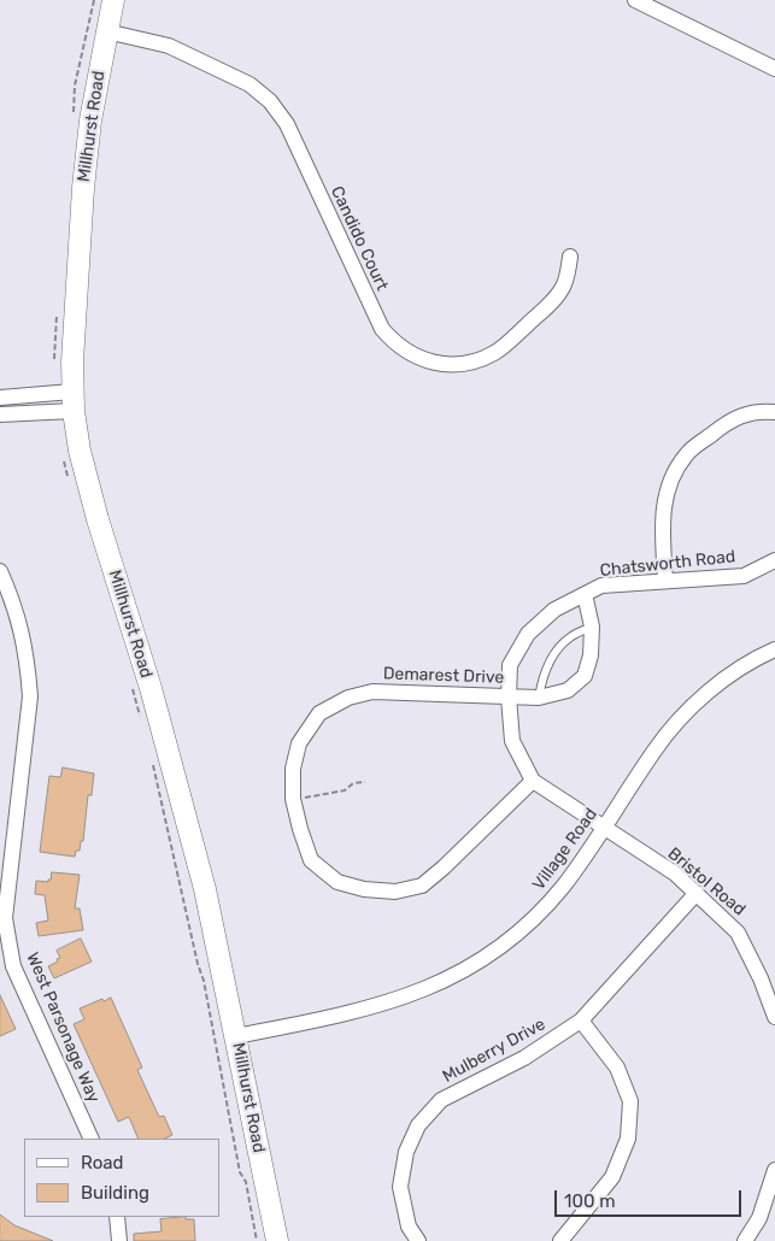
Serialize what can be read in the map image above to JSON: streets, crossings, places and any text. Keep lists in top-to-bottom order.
{
  "streets": {
    "street": [
      "Millhurst Road",
      "Candido Court",
      "Chatsworth Road",
      "Demarest Drive",
      "Village Road",
      "Bristol Road",
      "West Parsonage Way",
      "Mulberry Drive"
    ]
  },
  "crossings": [
    ["Millhurst Road", "Candido Court"],
    ["Millhurst Road", "Village Road"],
    ["Chatsworth Road", "Demarest Drive"],
    ["Village Road", "Bristol Road"],
    ["Bristol Road", "Mulberry Drive"]
  ],
  "legend": ["Road", "Building"],
  "scale_bar": "100 m"
}
